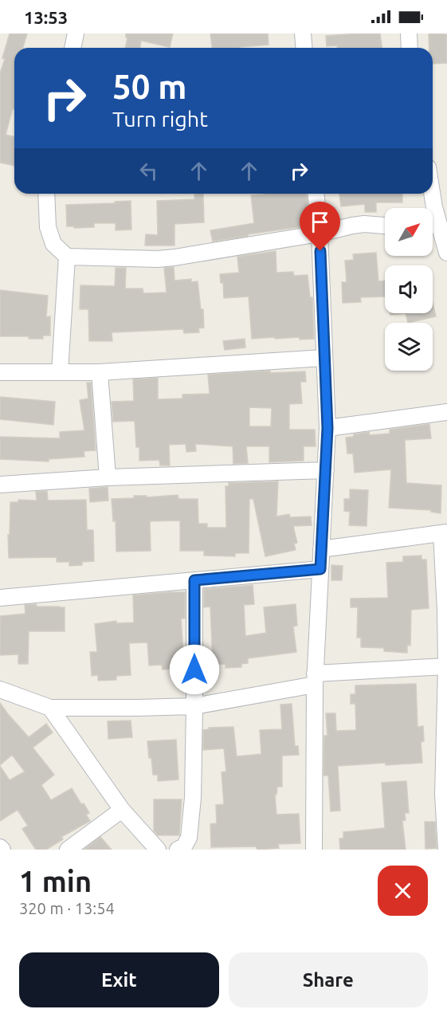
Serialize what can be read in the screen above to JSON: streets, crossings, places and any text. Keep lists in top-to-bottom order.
{
  "north": "top right",
  "page": {
    "status": "13:53",
    "turn": ["50 m", "Turn right"],
    "heading": ["1 min", "320 m · 13:54"],
    "buttons": ["Exit", "Share"]
  }
}
